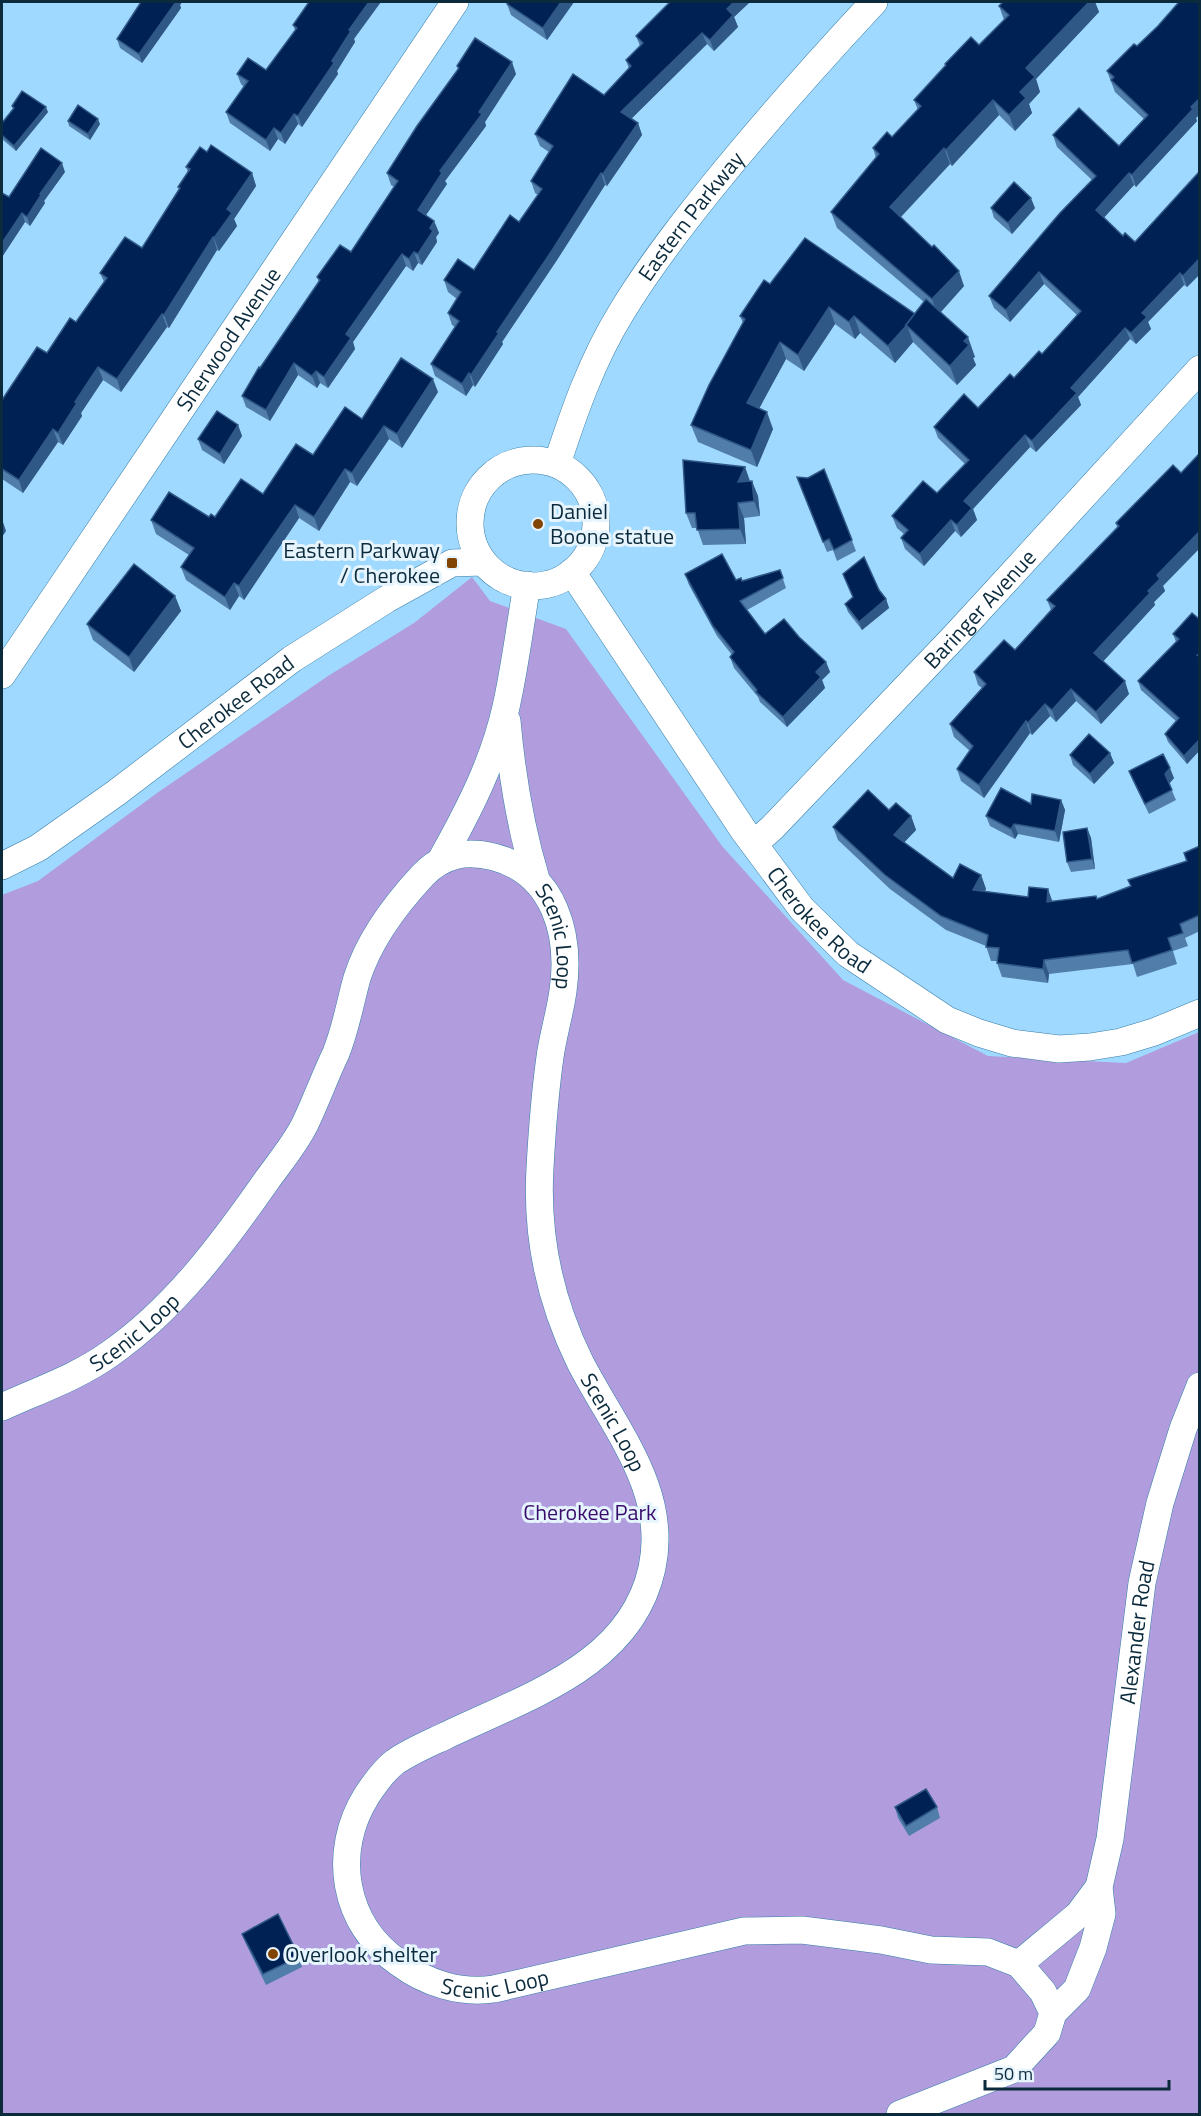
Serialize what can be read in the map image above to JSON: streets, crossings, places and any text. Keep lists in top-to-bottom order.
{
  "streets": {
    "street": [
      "Eastern Parkway",
      "Sherwood Avenue",
      "Baringer Avenue",
      "Cherokee Road",
      "Scenic Loop",
      "Alexander Road"
    ]
  },
  "crossings": [
    ["Eastern Parkway", "Cherokee Road"],
    ["Baringer Avenue", "Cherokee Road"],
    ["Scenic Loop", "Alexander Road"]
  ],
  "parks": ["Cherokee Park"],
  "places": {
    "other": ["Daniel Boone statue", "Overlook shelter"],
    "transit": ["Eastern Parkway / Cherokee"]
  },
  "scale_bar": "50 m"
}
